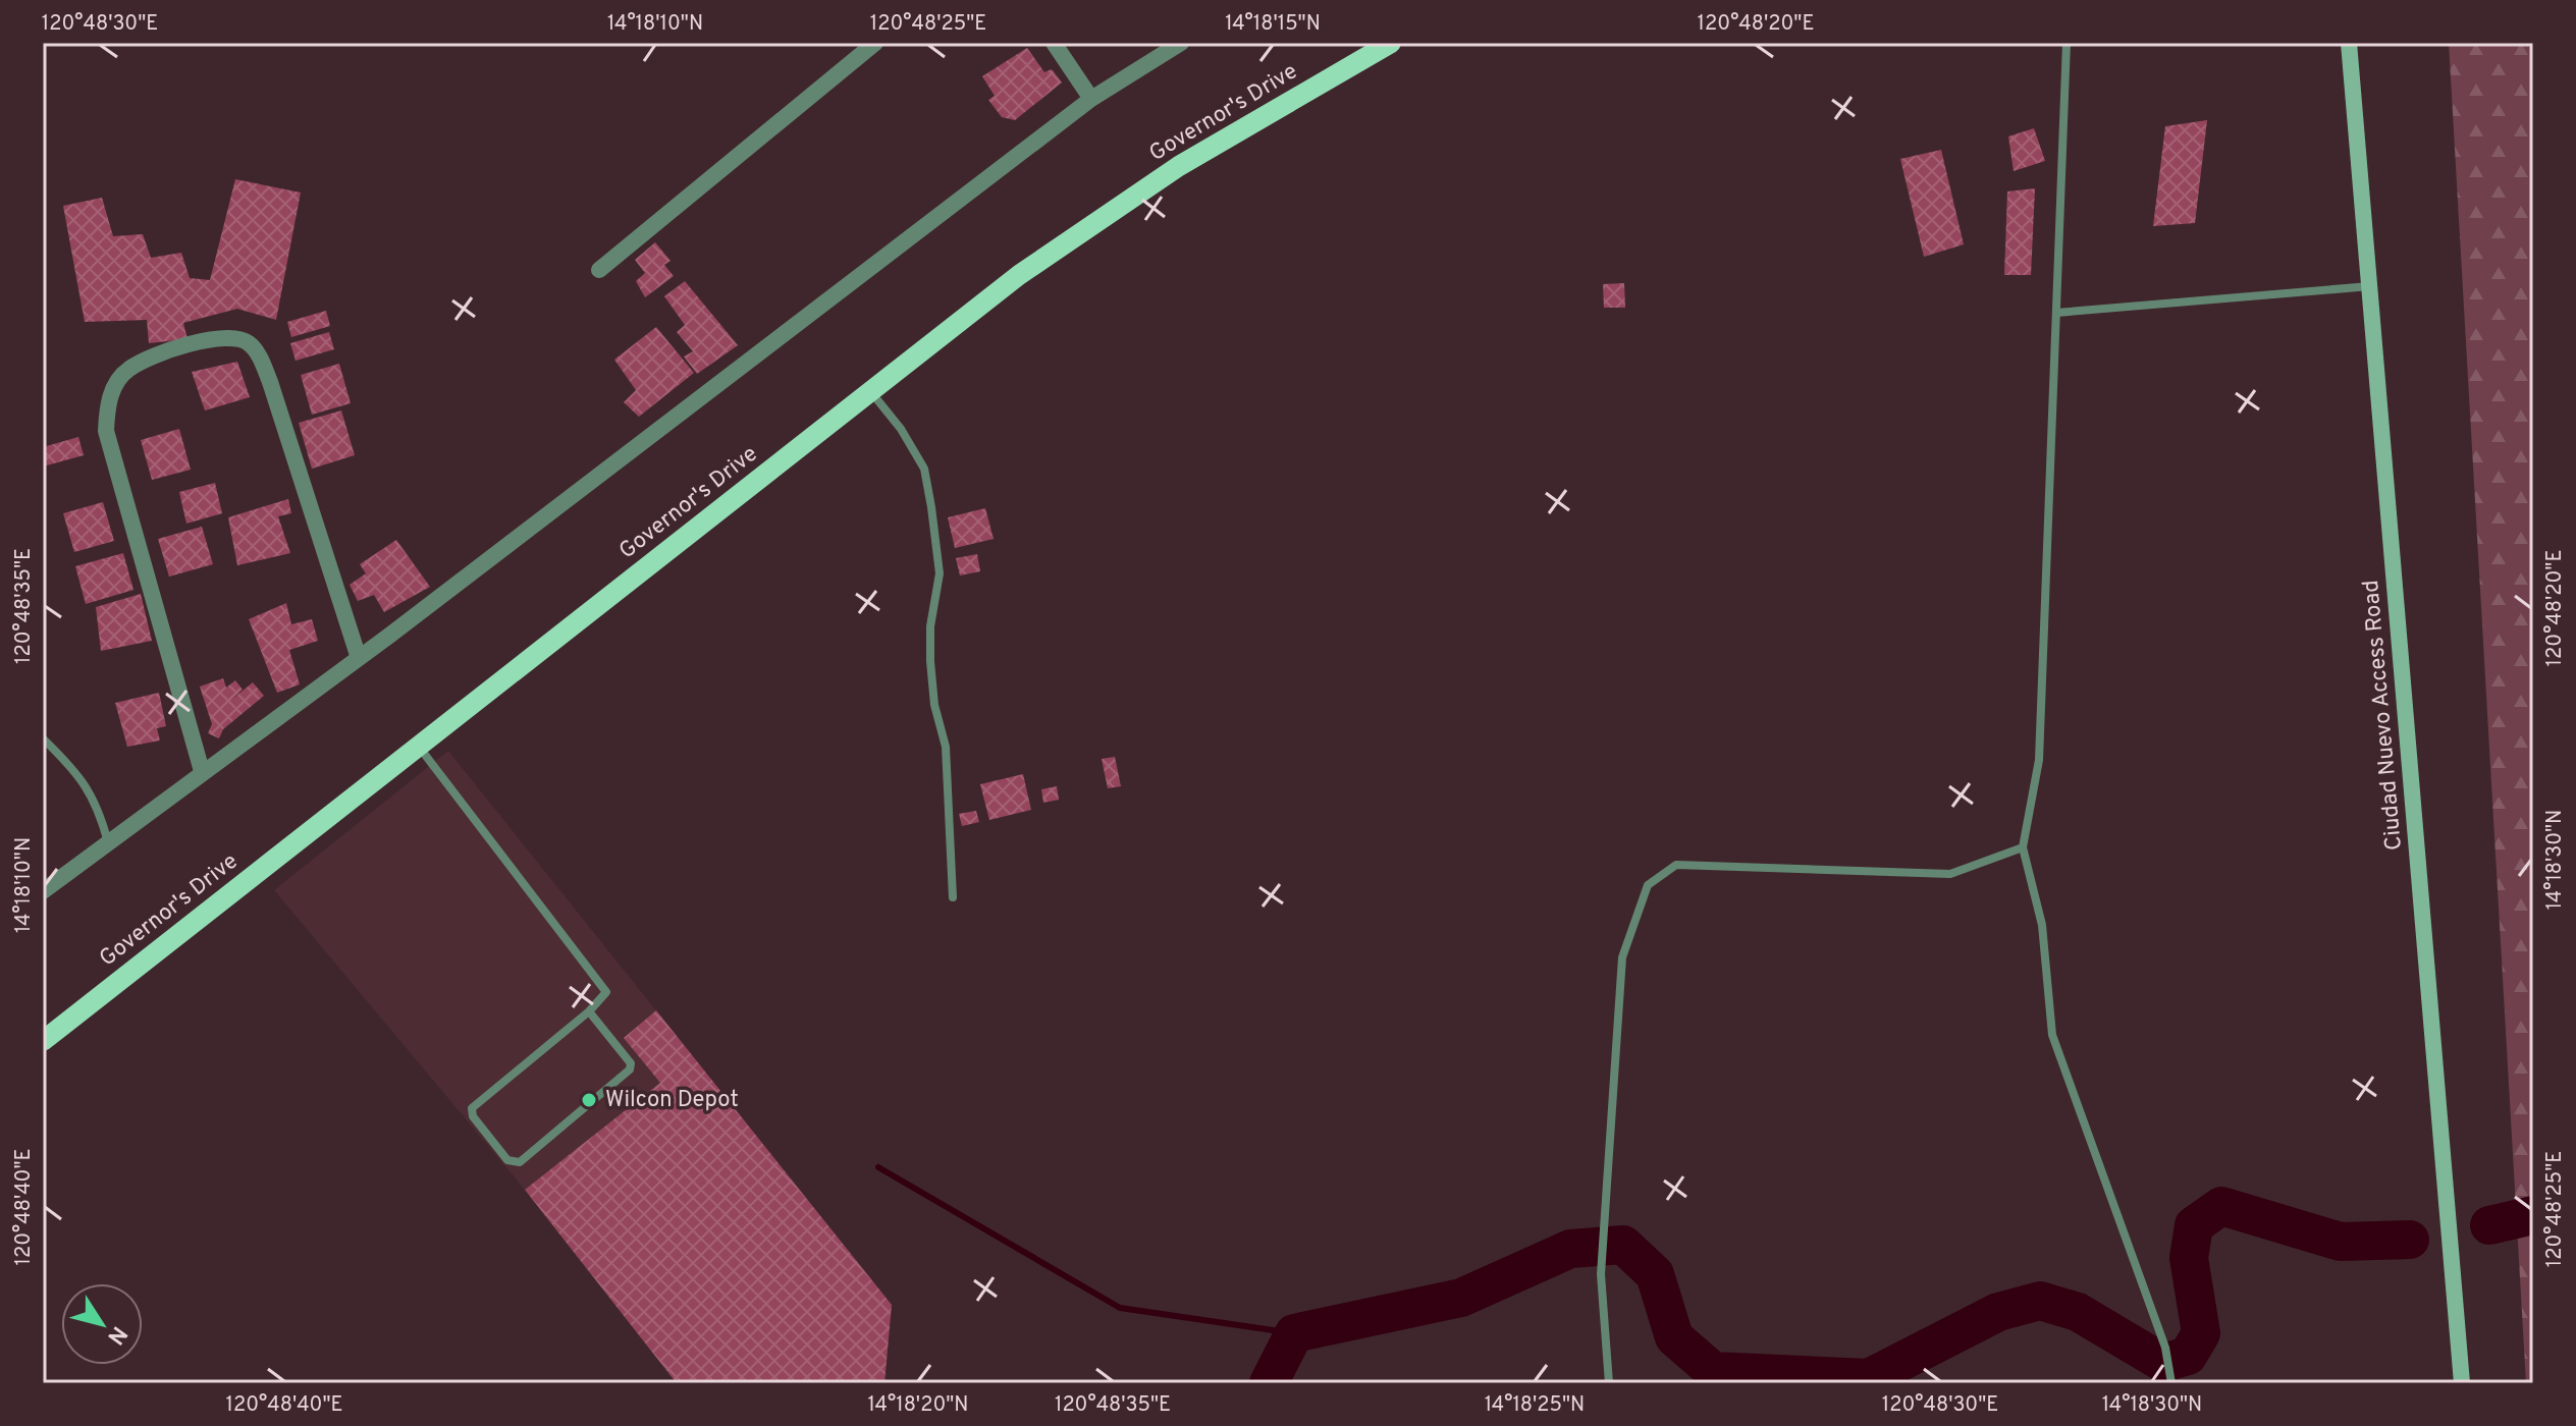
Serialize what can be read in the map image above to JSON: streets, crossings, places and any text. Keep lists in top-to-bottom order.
{
  "streets": {
    "main road": ["Governor's Drive"],
    "street": ["Ciudad Nuevo Access Road"]
  },
  "places": ["Wilcon Depot"],
  "north": "bottom right",
  "coordinates": [
    "120°48'30\"E",
    "14°18'10\"N",
    "120°48'25\"E",
    "14°18'15\"N",
    "120°48'20\"E",
    "120°48'35\"E",
    "14°18'30\"N",
    "120°48'40\"E",
    "14°18'20\"N",
    "14°18'25\"N"
  ]
}
